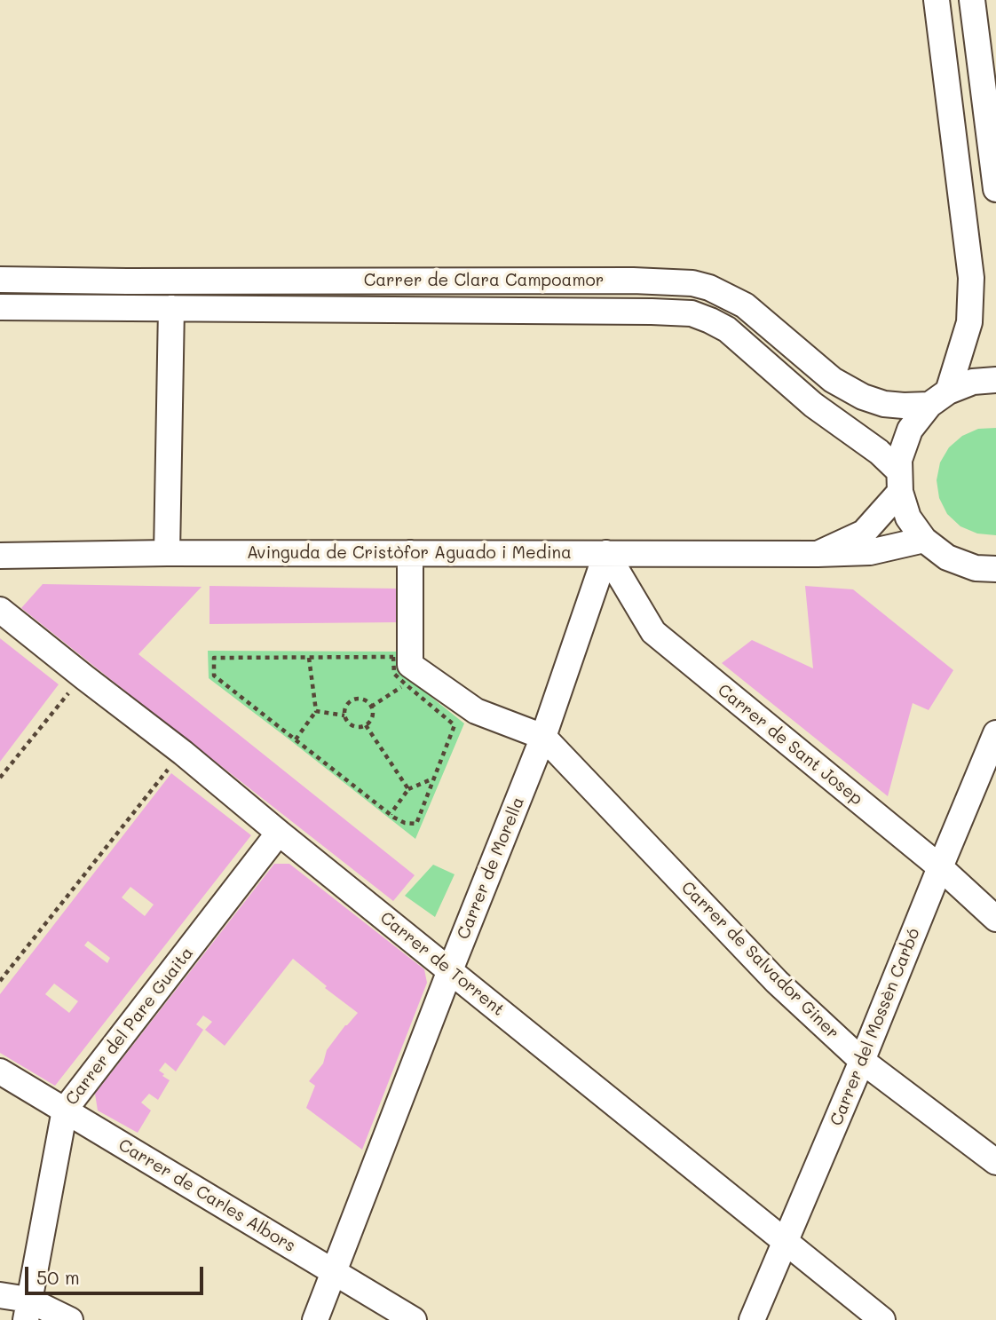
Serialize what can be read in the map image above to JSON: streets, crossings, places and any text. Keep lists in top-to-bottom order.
{
  "streets": {
    "street": [
      "Carrer de Clara Campoamor",
      "Avinguda de Cristòfor Aguado i Medina",
      "Carrer de Sant Josep",
      "Carrer de Morella",
      "Carrer de Salvador Giner",
      "Carrer de Torrent",
      "Carrer del Pare Guaita",
      "Carrer del Mossèn Carbó",
      "Carrer de Carles Albors"
    ]
  },
  "crossings": [
    ["Carrer de Clara Campoamor", "Avinguda de Cristòfor Aguado i Medina"],
    ["Avinguda de Cristòfor Aguado i Medina", "Carrer de Sant Josep"],
    ["Avinguda de Cristòfor Aguado i Medina", "Carrer de Morella"],
    ["Carrer de Sant Josep", "Carrer de Morella"],
    ["Carrer de Sant Josep", "Carrer del Mossèn Carbó"],
    ["Carrer de Morella", "Carrer de Salvador Giner"],
    ["Carrer de Morella", "Carrer de Torrent"],
    ["Carrer de Morella", "Carrer de Carles Albors"],
    ["Carrer de Salvador Giner", "Carrer del Mossèn Carbó"],
    ["Carrer de Torrent", "Carrer del Pare Guaita"],
    ["Carrer de Torrent", "Carrer del Mossèn Carbó"],
    ["Carrer del Pare Guaita", "Carrer de Carles Albors"]
  ],
  "scale_bar": "50 m"
}
